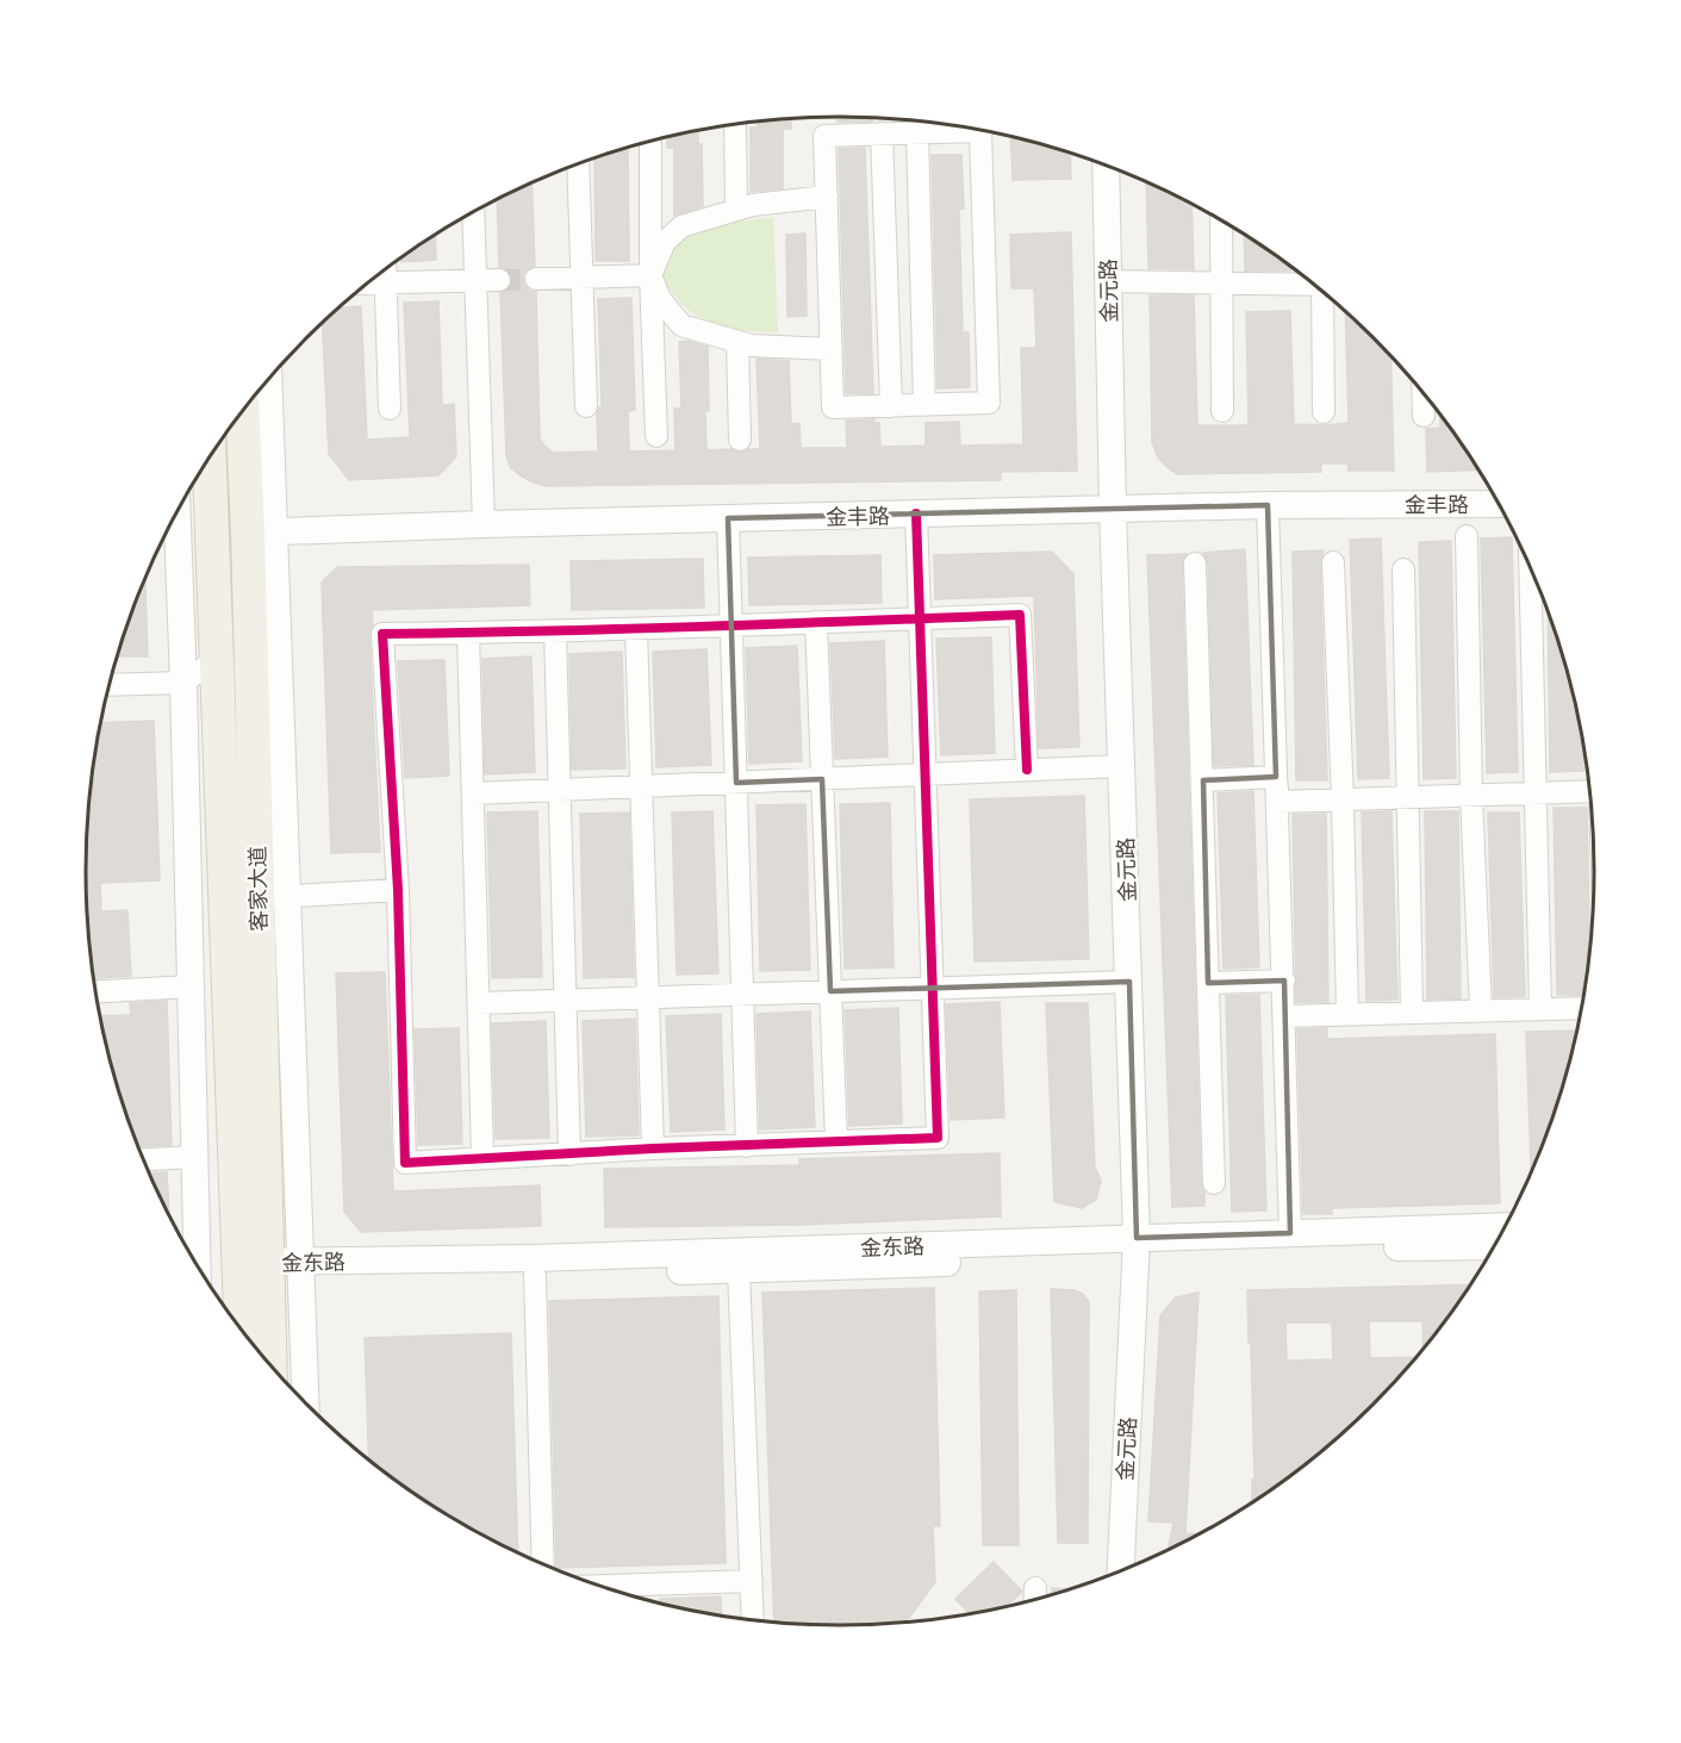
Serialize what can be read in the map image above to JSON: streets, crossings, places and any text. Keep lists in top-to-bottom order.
{
  "streets": {
    "main road": ["客家大道"],
    "street": ["金元路", "金丰路", "金东路"]
  },
  "crossings": [
    ["金元路", "金丰路"],
    ["金元路", "金东路"],
    ["金丰路", "客家大道"],
    ["客家大道", "金东路"]
  ]
}
